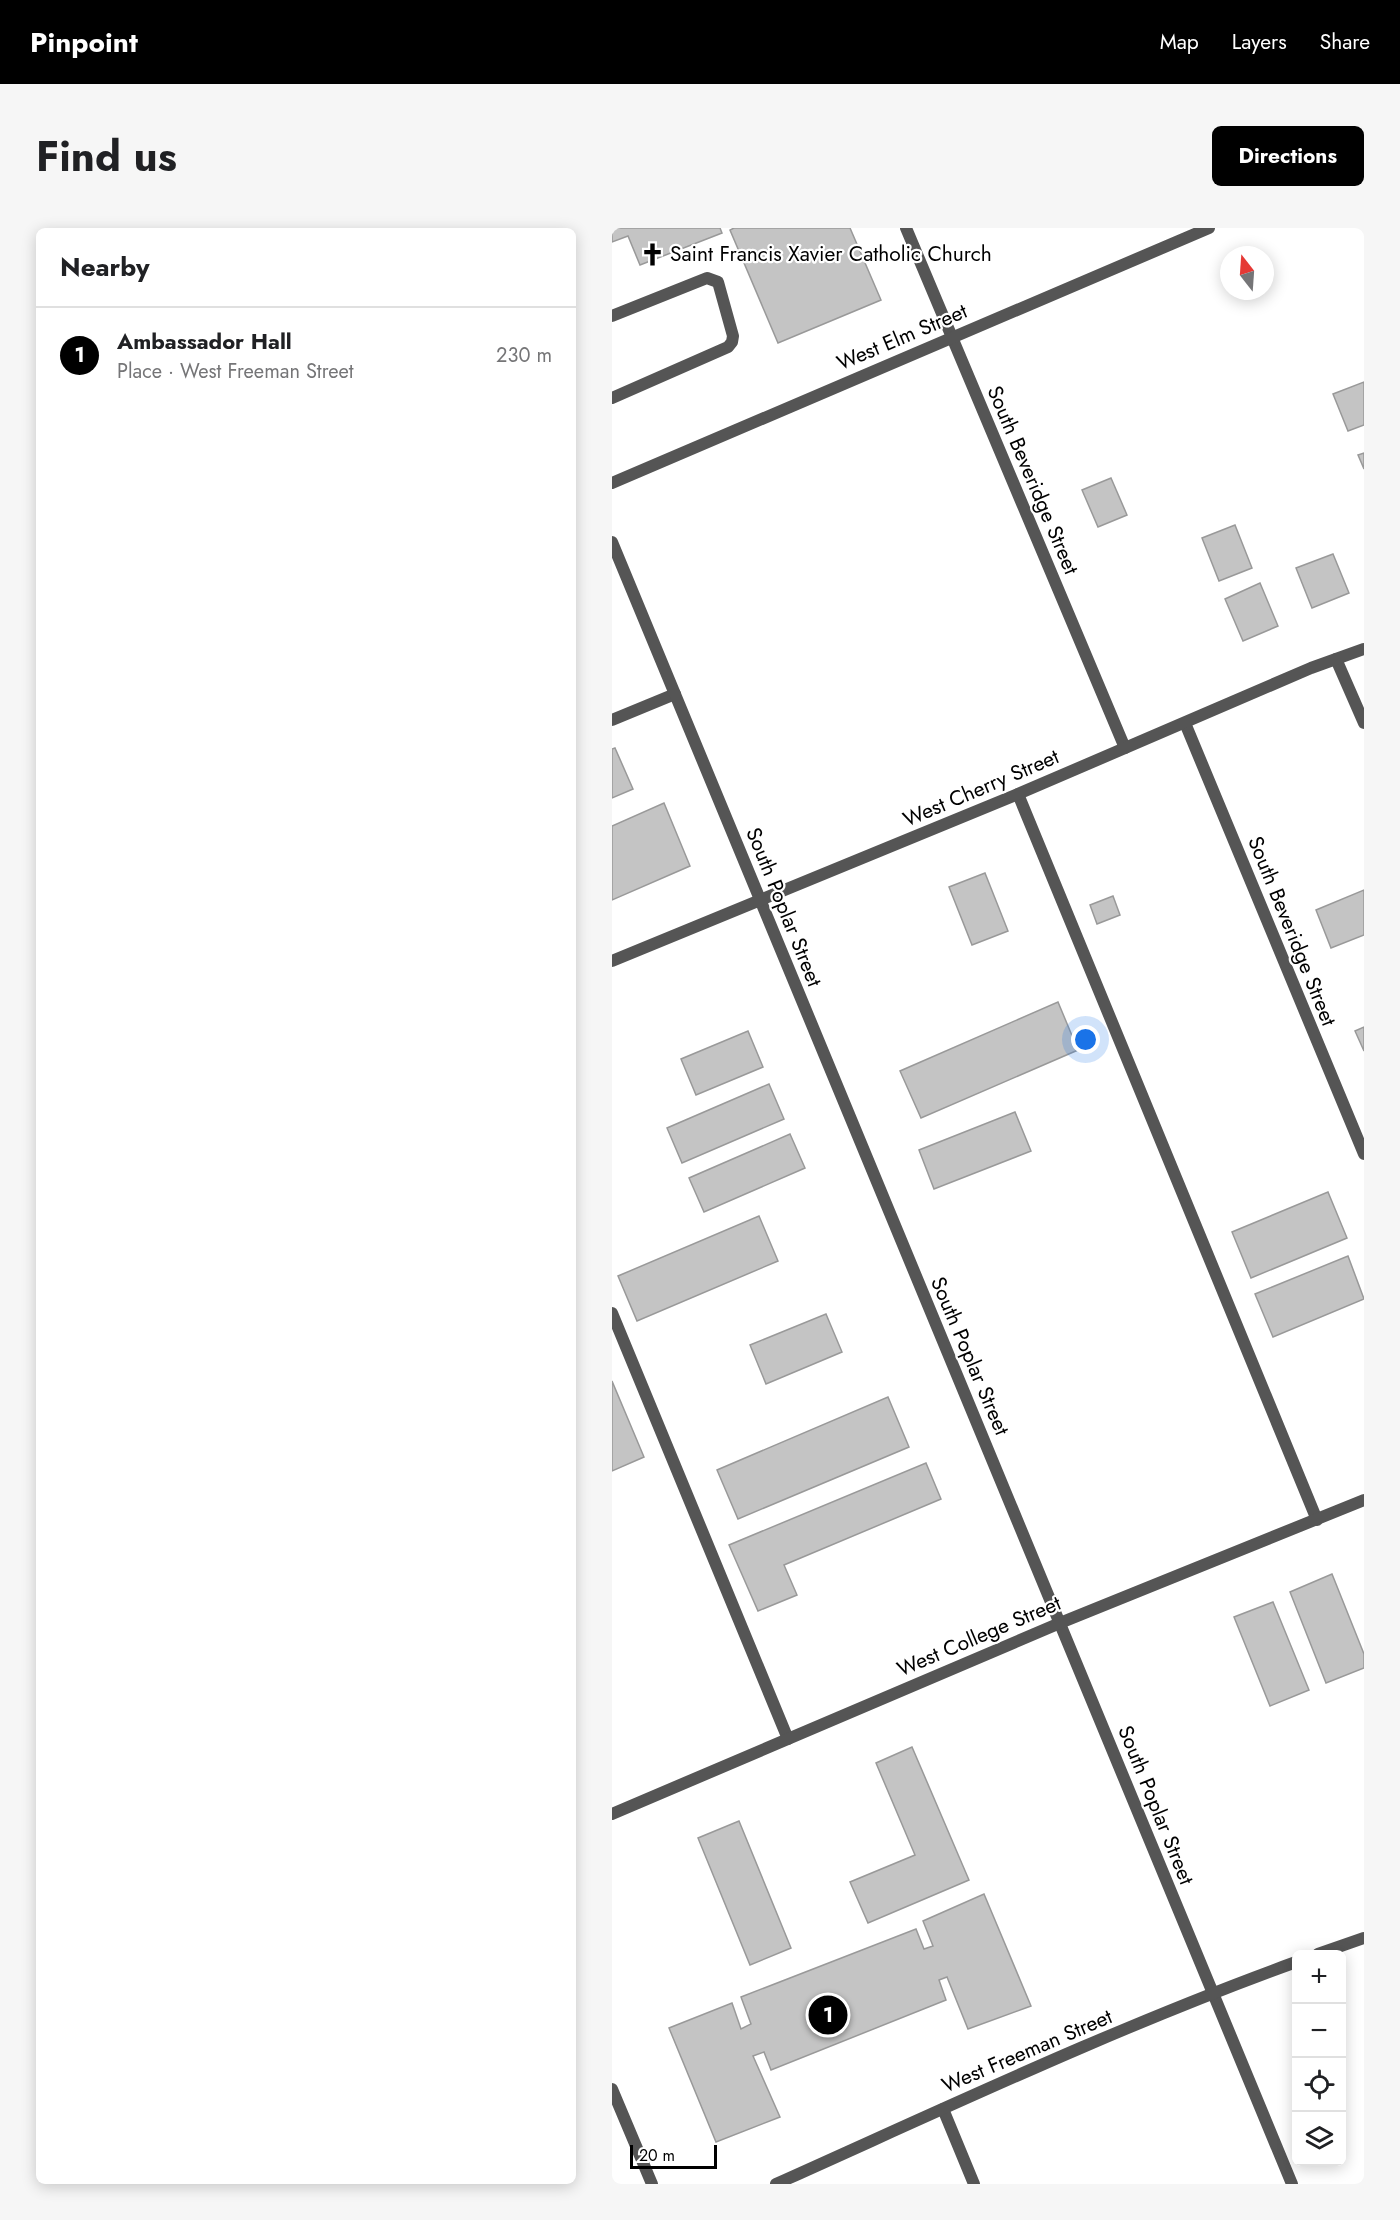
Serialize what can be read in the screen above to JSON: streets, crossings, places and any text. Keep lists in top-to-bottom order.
{
  "streets": {
    "street": [
      "West Elm Street",
      "South Beveridge Street",
      "West Cherry Street",
      "South Poplar Street",
      "West College Street",
      "West Freeman Street"
    ]
  },
  "crossings": [
    ["West Elm Street", "South Beveridge Street"],
    ["South Beveridge Street", "West Cherry Street"],
    ["West Cherry Street", "South Poplar Street"],
    ["South Poplar Street", "West College Street"],
    ["South Poplar Street", "West Freeman Street"]
  ],
  "places": {
    "church": ["Saint Francis Xavier Catholic Church"]
  },
  "scale_bar": "20 m",
  "north": "top",
  "page": {
    "header": "Pinpoint",
    "nav": ["Map", "Layers", "Share"],
    "title": "Find us",
    "buttons": "Directions",
    "heading": "Nearby",
    "list": [
      {
        "mark": "1",
        "name": "Ambassador Hall",
        "note": "Place · West Freeman Street",
        "value": "230 m"
      }
    ],
    "map_buttons": ["+", "−"],
    "pins": "1",
    "scale": "20 m"
  }
}
